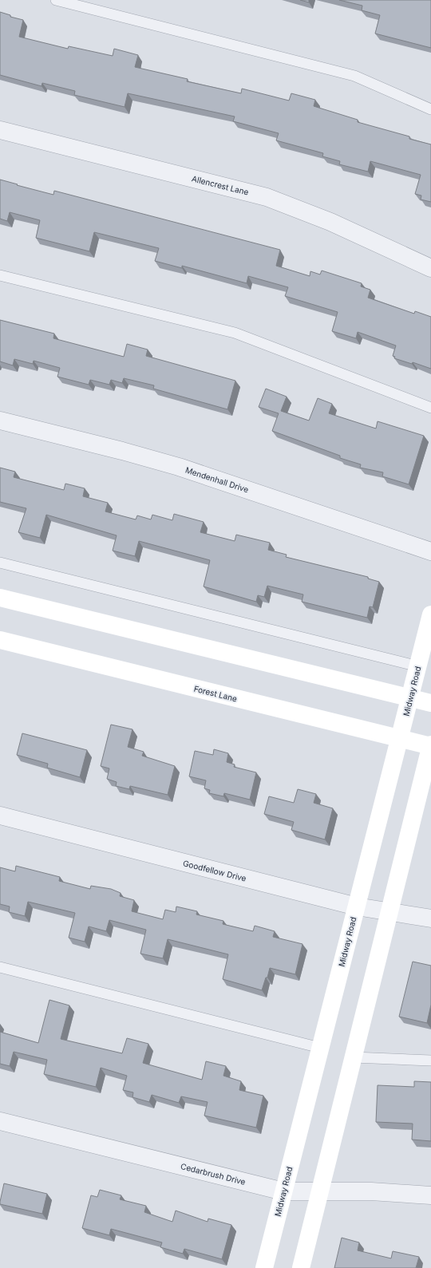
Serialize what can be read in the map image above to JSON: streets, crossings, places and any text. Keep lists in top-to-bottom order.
{
  "streets": {
    "main road": ["Midway Road", "Forest Lane"],
    "street": [
      "Allencrest Lane",
      "Mendenhall Drive",
      "Goodfellow Drive",
      "Cedarbrush Drive"
    ]
  },
  "crossings": [
    ["Midway Road", "Forest Lane"],
    ["Midway Road", "Goodfellow Drive"],
    ["Midway Road", "Cedarbrush Drive"]
  ]
}
